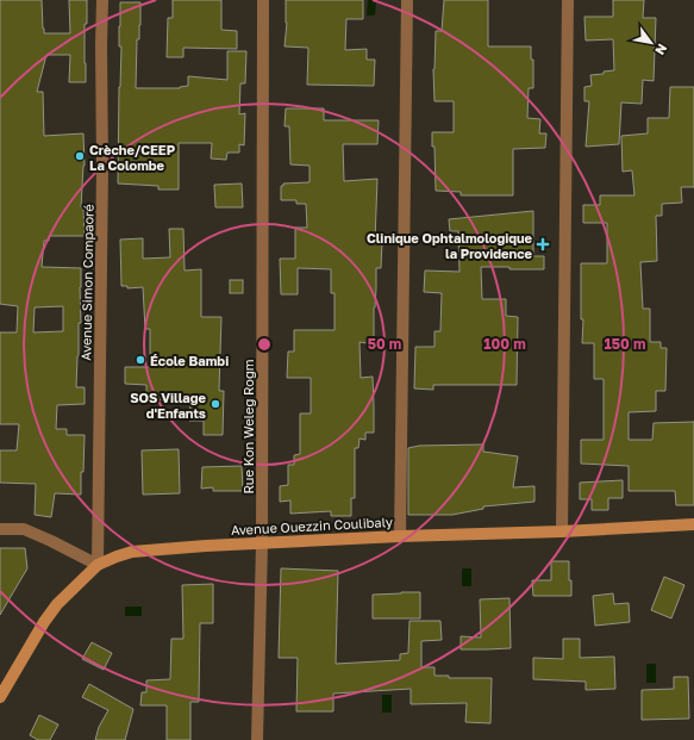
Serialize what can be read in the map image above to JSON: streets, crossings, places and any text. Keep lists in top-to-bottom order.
{
  "streets": {
    "main road": ["Avenue Ouezzin Coulibaly"],
    "street": ["Avenue Simon Compaoré", "Rue Kon Weleg Rogm"]
  },
  "crossings": [
    ["Avenue Simon Compaoré", "Avenue Ouezzin Coulibaly"],
    ["Rue Kon Weleg Rogm", "Avenue Ouezzin Coulibaly"]
  ],
  "places": {
    "other": ["Crèche/CEEP La Colombe", "École Bambi", "SOS Village d'Enfants"],
    "health": ["Clinique Ophtalmologique la Providence"]
  },
  "north": "bottom right",
  "rings": ["50 m", "100 m", "150 m"]
}
